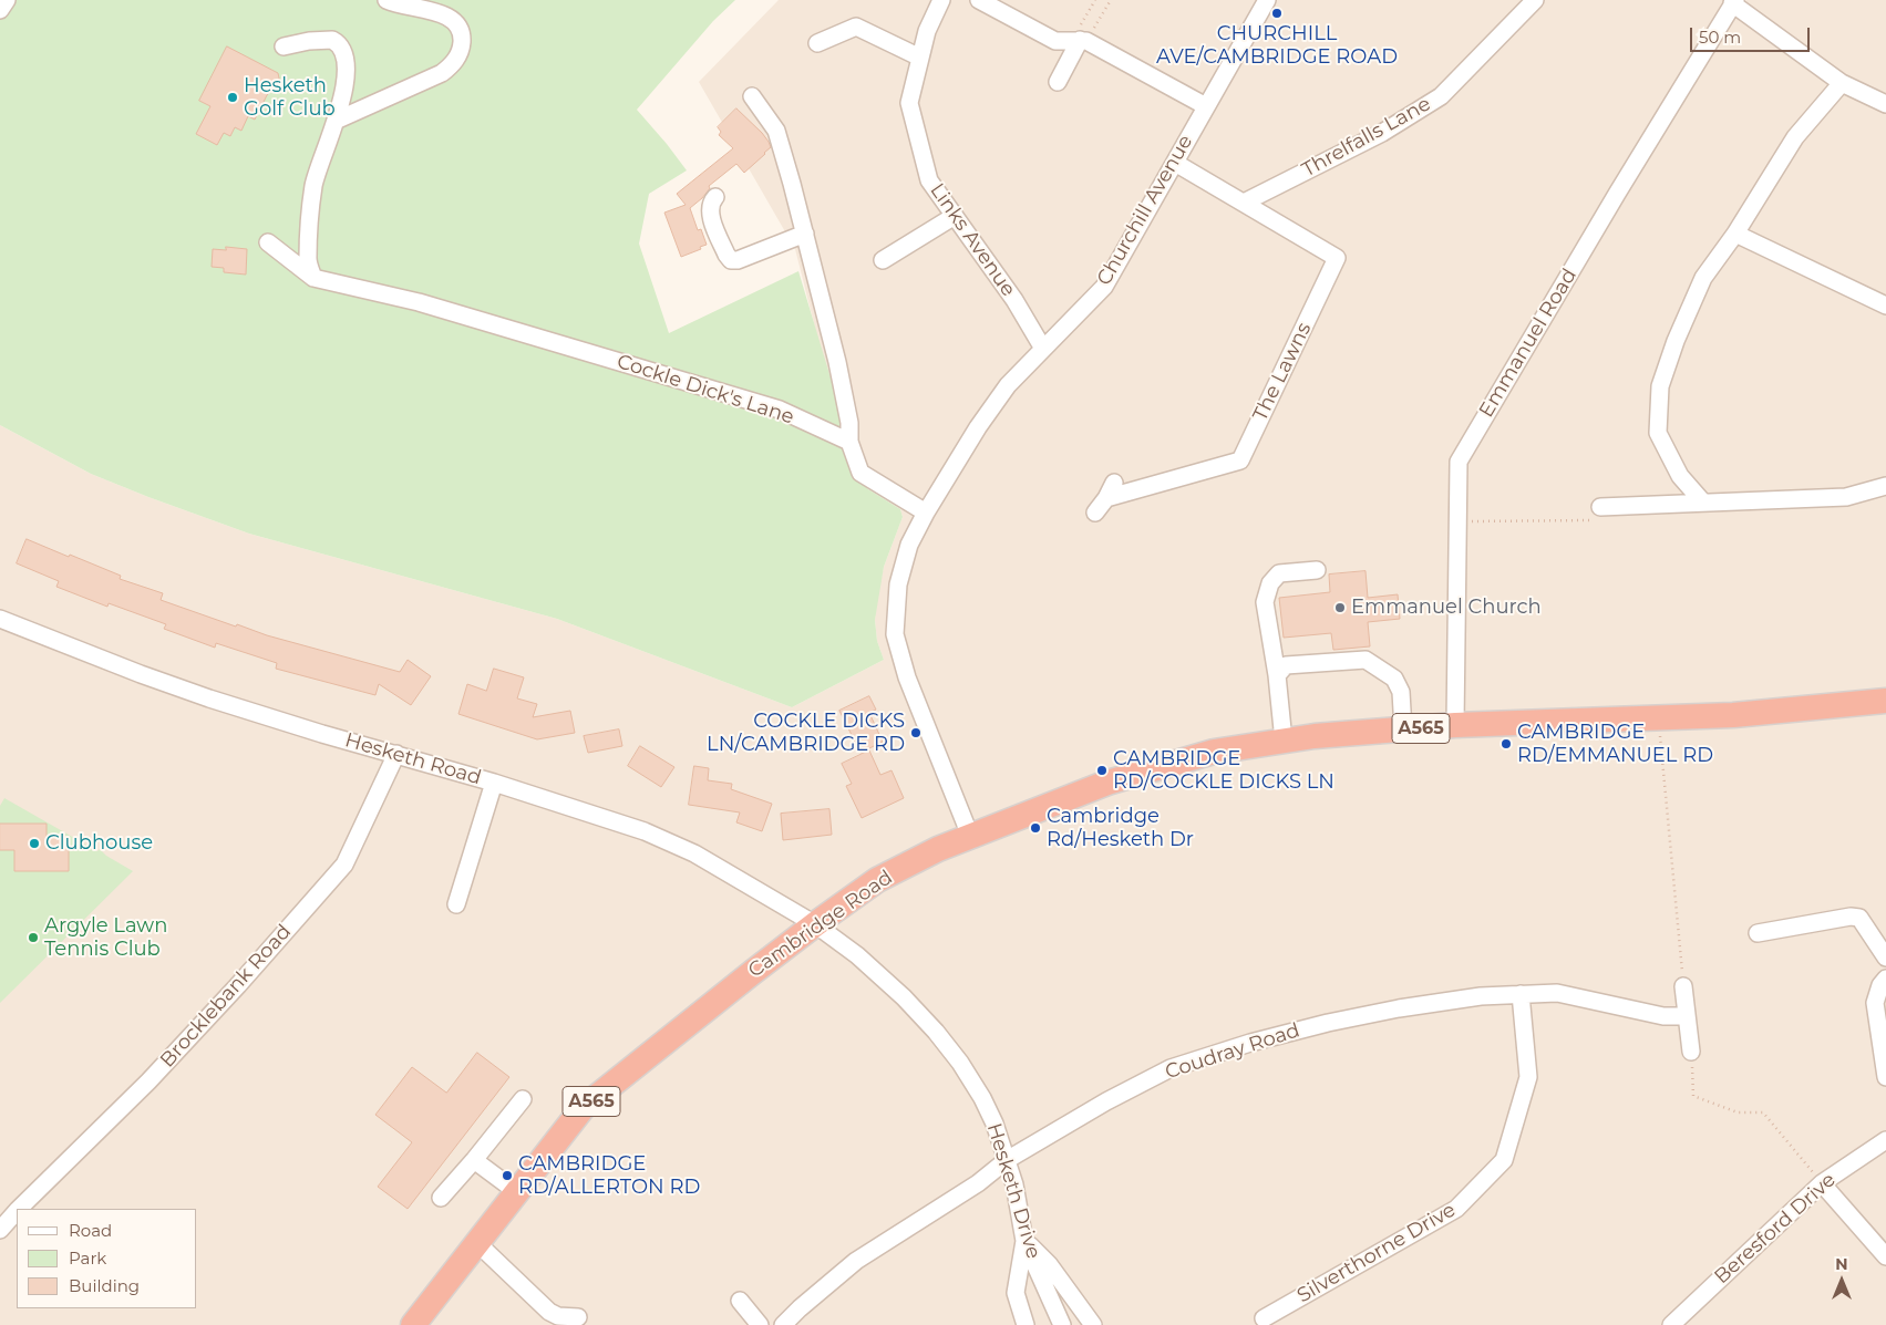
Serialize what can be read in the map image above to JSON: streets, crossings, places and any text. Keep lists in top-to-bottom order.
{
  "streets": {
    "highway": ["A565", "Cambridge Road"],
    "street": [
      "Threlfalls Lane",
      "Churchill Avenue",
      "Links Avenue",
      "Emmanuel Road",
      "The Lawns",
      "Cockle Dick's Lane",
      "Hesketh Road",
      "Brocklebank Road",
      "Coudray Road",
      "Hesketh Drive",
      "Beresford Drive",
      "Silverthorne Drive"
    ]
  },
  "crossings": [
    ["Threlfalls Lane", "The Lawns"],
    ["Churchill Avenue", "Links Avenue"],
    ["Emmanuel Road", "Cambridge Road"],
    ["Hesketh Road", "Cambridge Road"],
    ["Hesketh Road", "Brocklebank Road"],
    ["Hesketh Road", "Hesketh Drive"],
    ["Cambridge Road", "Hesketh Drive"],
    ["Coudray Road", "Hesketh Drive"],
    ["Coudray Road", "Silverthorne Drive"]
  ],
  "places": [
    "CHURCHILL AVE/CAMBRIDGE ROAD",
    "Hesketh Golf Club",
    "Emmanuel Church",
    "COCKLE DICKS LN/CAMBRIDGE RD",
    "CAMBRIDGE RD/EMMANUEL RD",
    "CAMBRIDGE RD/COCKLE DICKS LN",
    "Cambridge Rd/Hesketh Dr",
    "Clubhouse",
    "Argyle Lawn Tennis Club",
    "CAMBRIDGE RD/ALLERTON RD"
  ],
  "legend": ["Road", "Park", "Building"],
  "scale_bar": "50 m",
  "north": "top"
}
